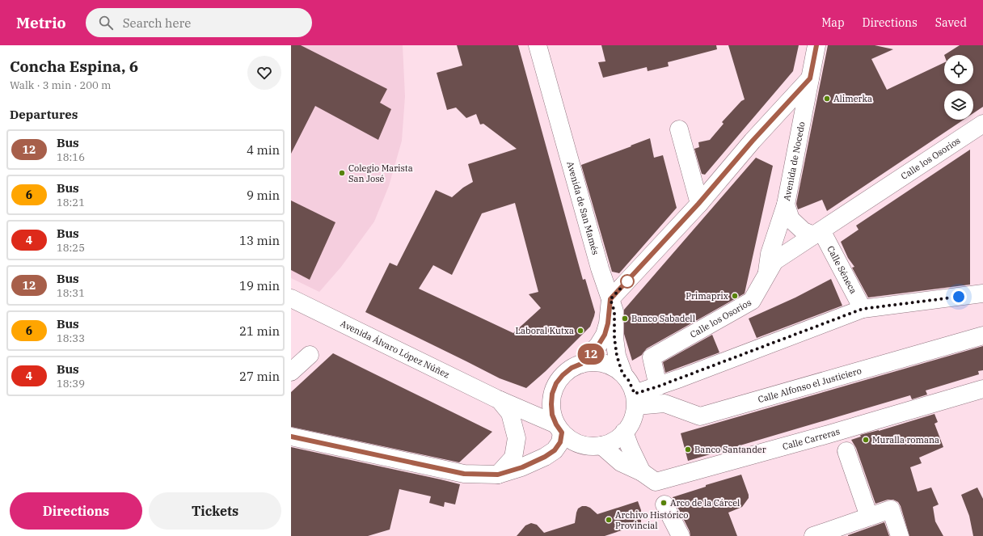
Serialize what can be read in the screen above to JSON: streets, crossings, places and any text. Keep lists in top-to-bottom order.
{
  "streets": {
    "street": [
      "Calle los Osorios",
      "Avenida de Nocedo",
      "Avenida de San Mamés",
      "Calle Séneca",
      "Avenida Álvaro López Núñez",
      "Calle Alfonso el Justiciero",
      "Calle Carreras"
    ]
  },
  "crossings": [
    ["Calle los Osorios", "Avenida de Nocedo"],
    ["Calle los Osorios", "Calle Séneca"],
    ["Avenida de San Mamés", "Avenida Álvaro López Núñez"],
    ["Avenida de San Mamés", "Calle Alfonso el Justiciero"],
    ["Avenida Álvaro López Núñez", "Calle Alfonso el Justiciero"]
  ],
  "places": [
    "Alimerka",
    "Colegio Marista San José",
    "Primaprix",
    "Banco Sabadell",
    "Laboral Kutxa",
    "Muralla romana",
    "Banco Santander",
    "Arco de la Cárcel",
    "Archivo Histórico Provincial"
  ],
  "lines": ["bus line 12"],
  "page": {
    "header": "Metrio",
    "search": "Search here",
    "nav": ["Map", "Directions", "Saved"],
    "heading": [
      ["Concha Espina, 6", "Walk · 3 min · 200 m"],
      "Departures"
    ],
    "on_map": "12",
    "list": [
      {
        "mark": "12",
        "name": "Bus",
        "note": "18:16",
        "value": "4 min"
      },
      {
        "mark": "6",
        "name": "Bus",
        "note": "18:21",
        "value": "9 min"
      },
      {
        "mark": "4",
        "name": "Bus",
        "note": "18:25",
        "value": "13 min"
      },
      {
        "mark": "12",
        "name": "Bus",
        "note": "18:31",
        "value": "19 min"
      },
      {
        "mark": "6",
        "name": "Bus",
        "note": "18:33",
        "value": "21 min"
      },
      {
        "mark": "4",
        "name": "Bus",
        "note": "18:39",
        "value": "27 min"
      }
    ],
    "buttons": ["Directions", "Tickets"]
  }
}
